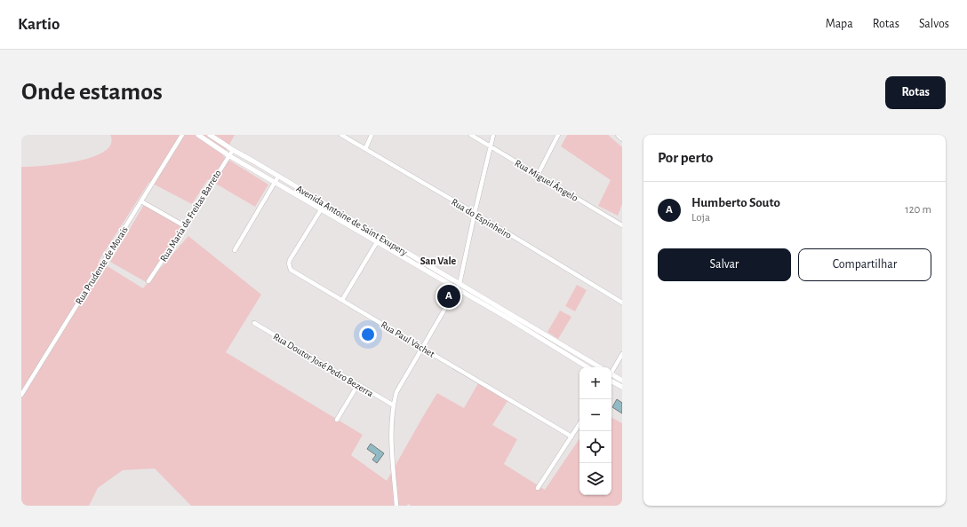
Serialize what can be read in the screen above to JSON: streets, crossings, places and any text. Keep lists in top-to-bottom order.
{
  "streets": {
    "street": [
      "Rua Miguel Ángelo",
      "Rua Maria de Freitas Barreto",
      "Rua do Espinheiro",
      "Avenida Antoine de Saint Exupery",
      "Rua Prudente de Morais",
      "Rua Paul Vachet",
      "Rua Doutor José Pedro Bezerra"
    ]
  },
  "crossings": [
    ["Rua Maria de Freitas Barreto", "Avenida Antoine de Saint Exupery"],
    ["Avenida Antoine de Saint Exupery", "Rua Paul Vachet"]
  ],
  "districts": ["San Vale"],
  "page": {
    "header": "Kartio",
    "nav": ["Mapa", "Rotas", "Salvos"],
    "buttons": [
      "Rotas",
      ["Salvar", "Compartilhar"]
    ],
    "title": "Onde estamos",
    "heading": "Por perto",
    "list": [
      {
        "mark": "A",
        "name": "Humberto Souto",
        "note": "Loja",
        "value": "120 m"
      }
    ],
    "pins": "A",
    "map_buttons": ["+", "−"]
  }
}
